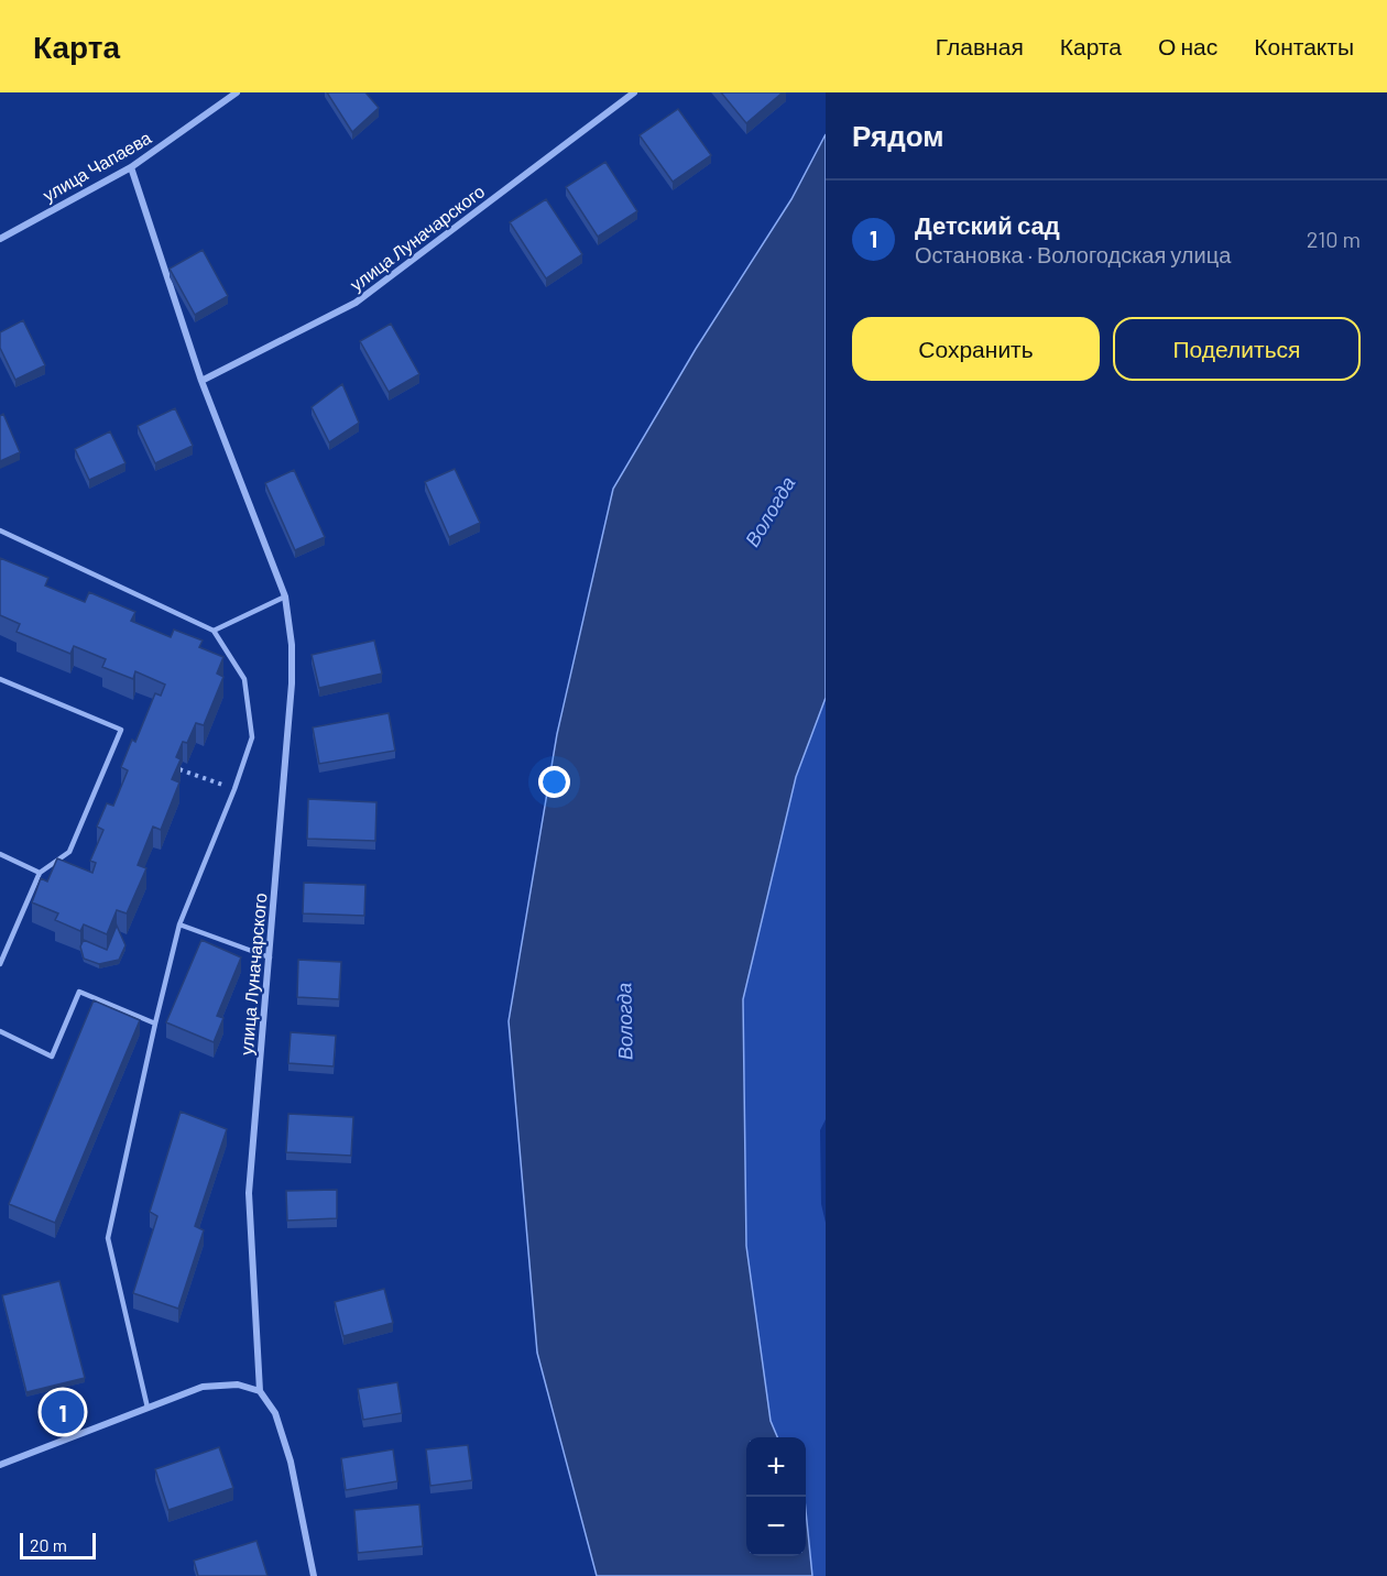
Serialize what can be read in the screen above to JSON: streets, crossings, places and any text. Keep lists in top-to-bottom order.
{
  "streets": {
    "street": ["улица Чапаева", "улица Луначарского"]
  },
  "crossings": [
    ["улица Чапаева", "улица Луначарского"]
  ],
  "water": ["Вологда"],
  "scale_bar": "20 m",
  "page": {
    "header": "Карта",
    "nav": [
      "Главная",
      "Карта",
      "О нас",
      "Контакты"
    ],
    "heading": "Рядом",
    "list": [
      {
        "mark": "1",
        "name": "Детский сад",
        "note": "Остановка · Вологодская улица",
        "value": "210 m"
      }
    ],
    "buttons": ["Сохранить", "Поделиться"],
    "pins": "1",
    "map_buttons": ["+", "−"],
    "scale": "20 m"
  }
}
